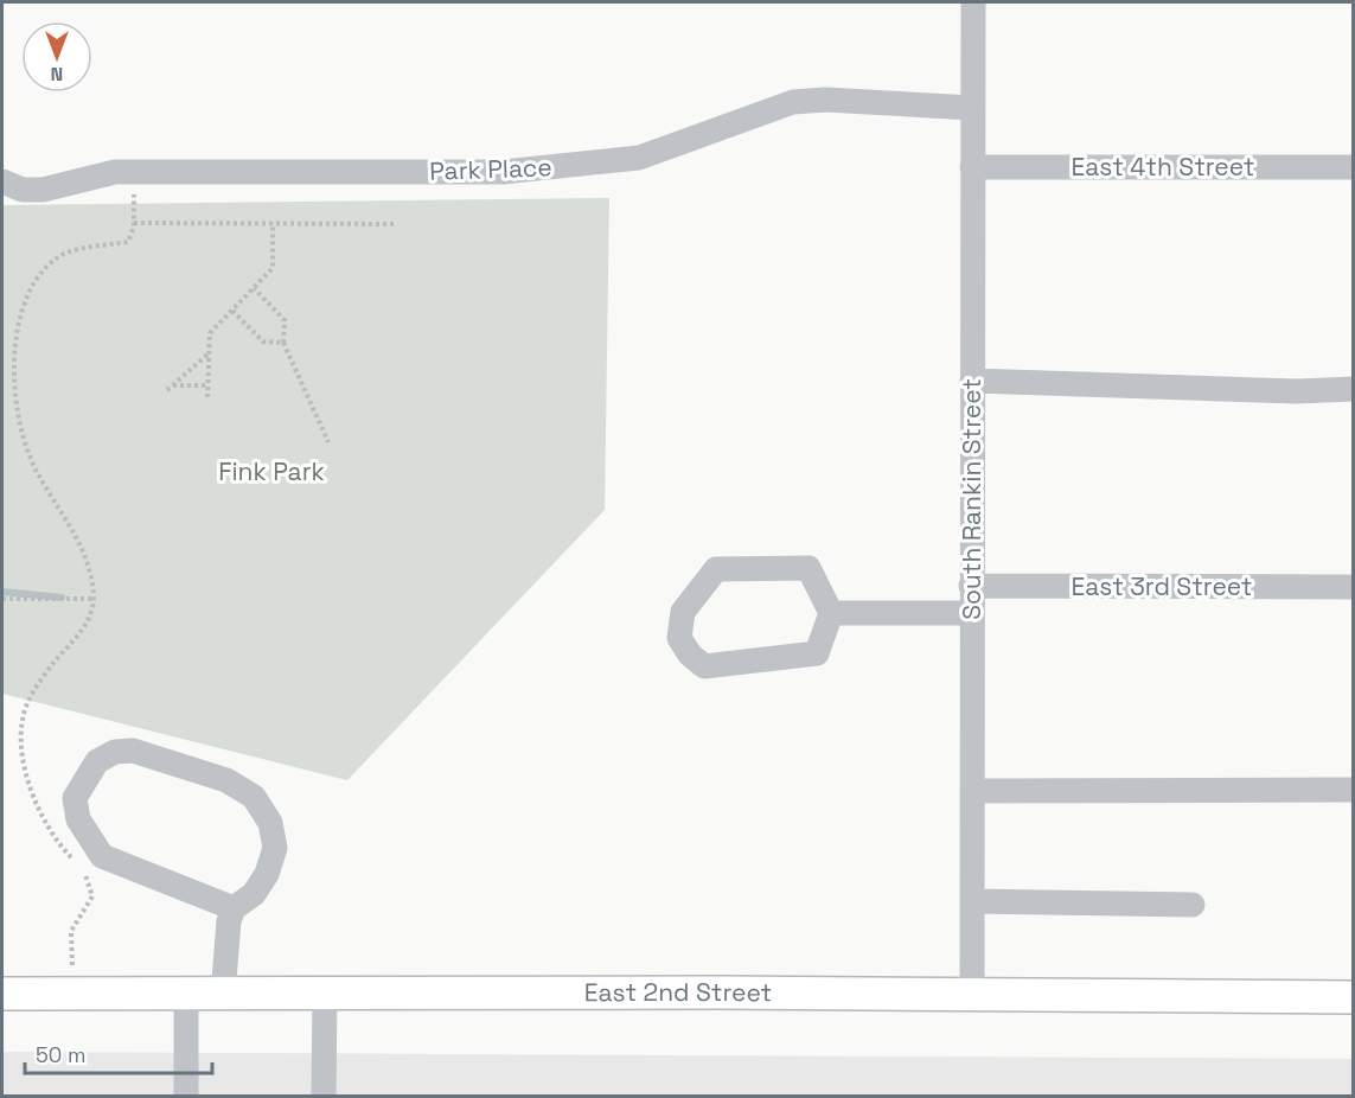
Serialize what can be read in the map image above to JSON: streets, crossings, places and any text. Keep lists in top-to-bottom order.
{
  "streets": {
    "main road": ["East 2nd Street"],
    "street": [
      "East 4th Street",
      "Park Place",
      "South Rankin Street",
      "East 3rd Street"
    ]
  },
  "crossings": [
    ["East 4th Street", "South Rankin Street"],
    ["Park Place", "South Rankin Street"],
    ["South Rankin Street", "East 3rd Street"],
    ["South Rankin Street", "East 2nd Street"]
  ],
  "parks": ["Fink Park"],
  "scale_bar": "50 m",
  "north": "bottom"
}
